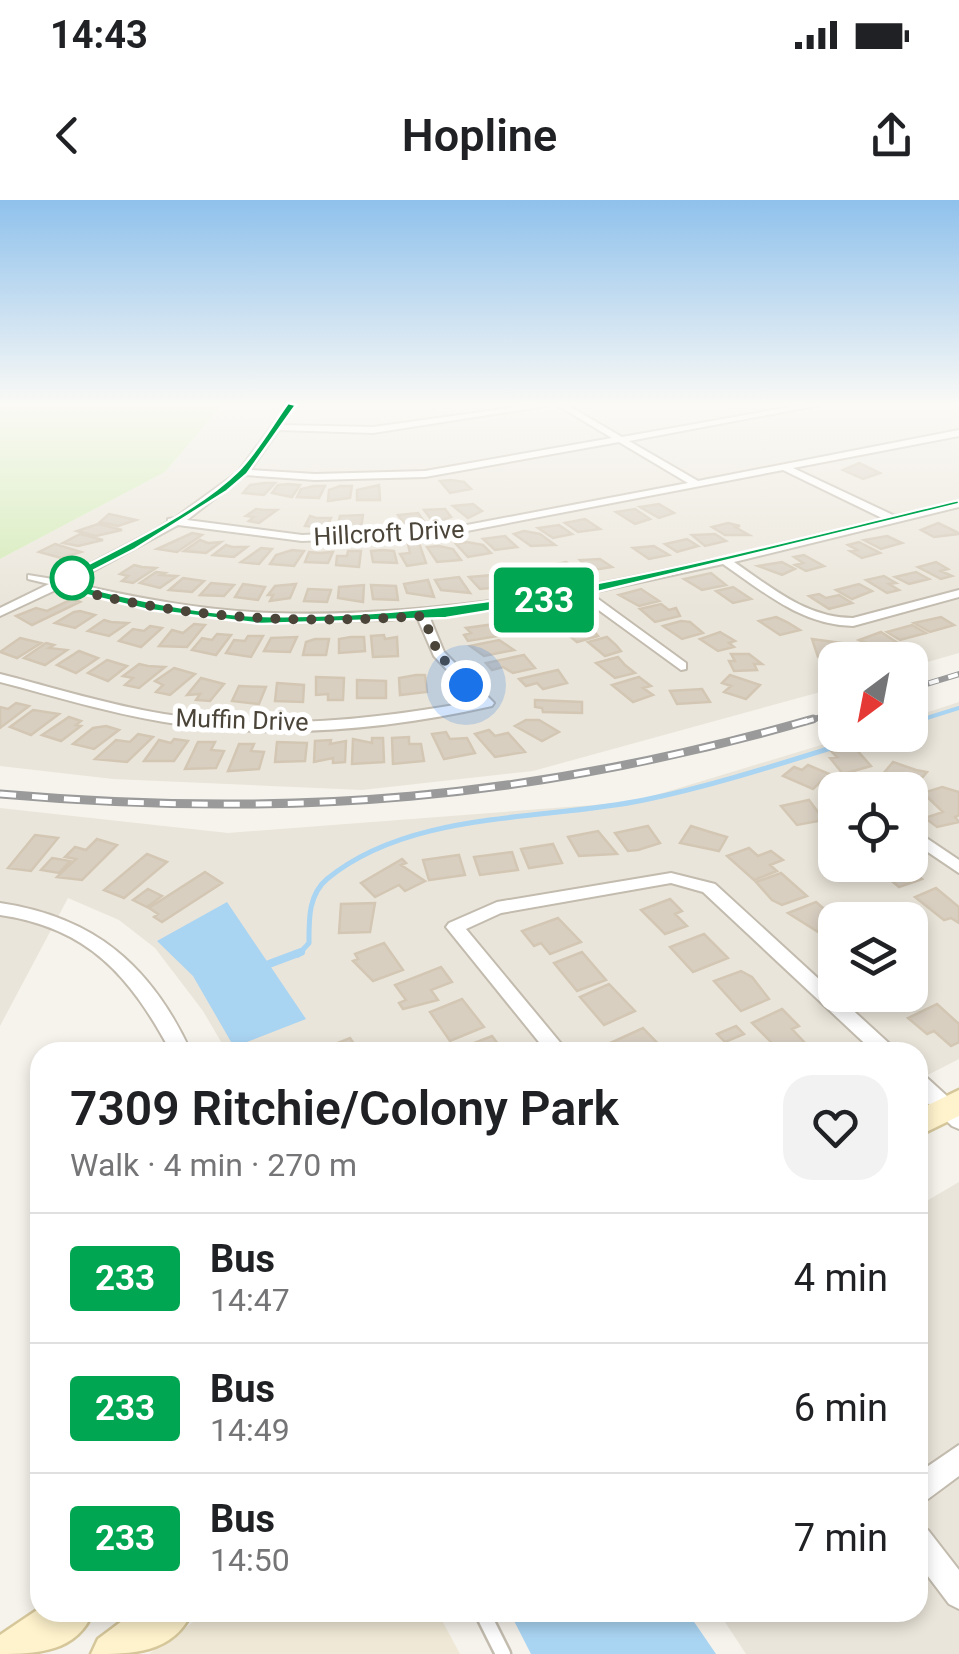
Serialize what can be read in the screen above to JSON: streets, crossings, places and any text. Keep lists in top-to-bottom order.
{
  "streets": {
    "street": ["Hillcroft Drive", "Muffin Drive"]
  },
  "lines": ["bus line 233"],
  "north": "bottom left",
  "page": {
    "status": "14:43",
    "header": "Hopline",
    "on_map": "233",
    "heading": ["7309 Ritchie/Colony Park", "Walk · 4 min · 270 m"],
    "list": [
      {
        "mark": "233",
        "name": "Bus",
        "note": "14:47",
        "value": "4 min"
      },
      {
        "mark": "233",
        "name": "Bus",
        "note": "14:49",
        "value": "6 min"
      },
      {
        "mark": "233",
        "name": "Bus",
        "note": "14:50",
        "value": "7 min"
      }
    ]
  }
}
